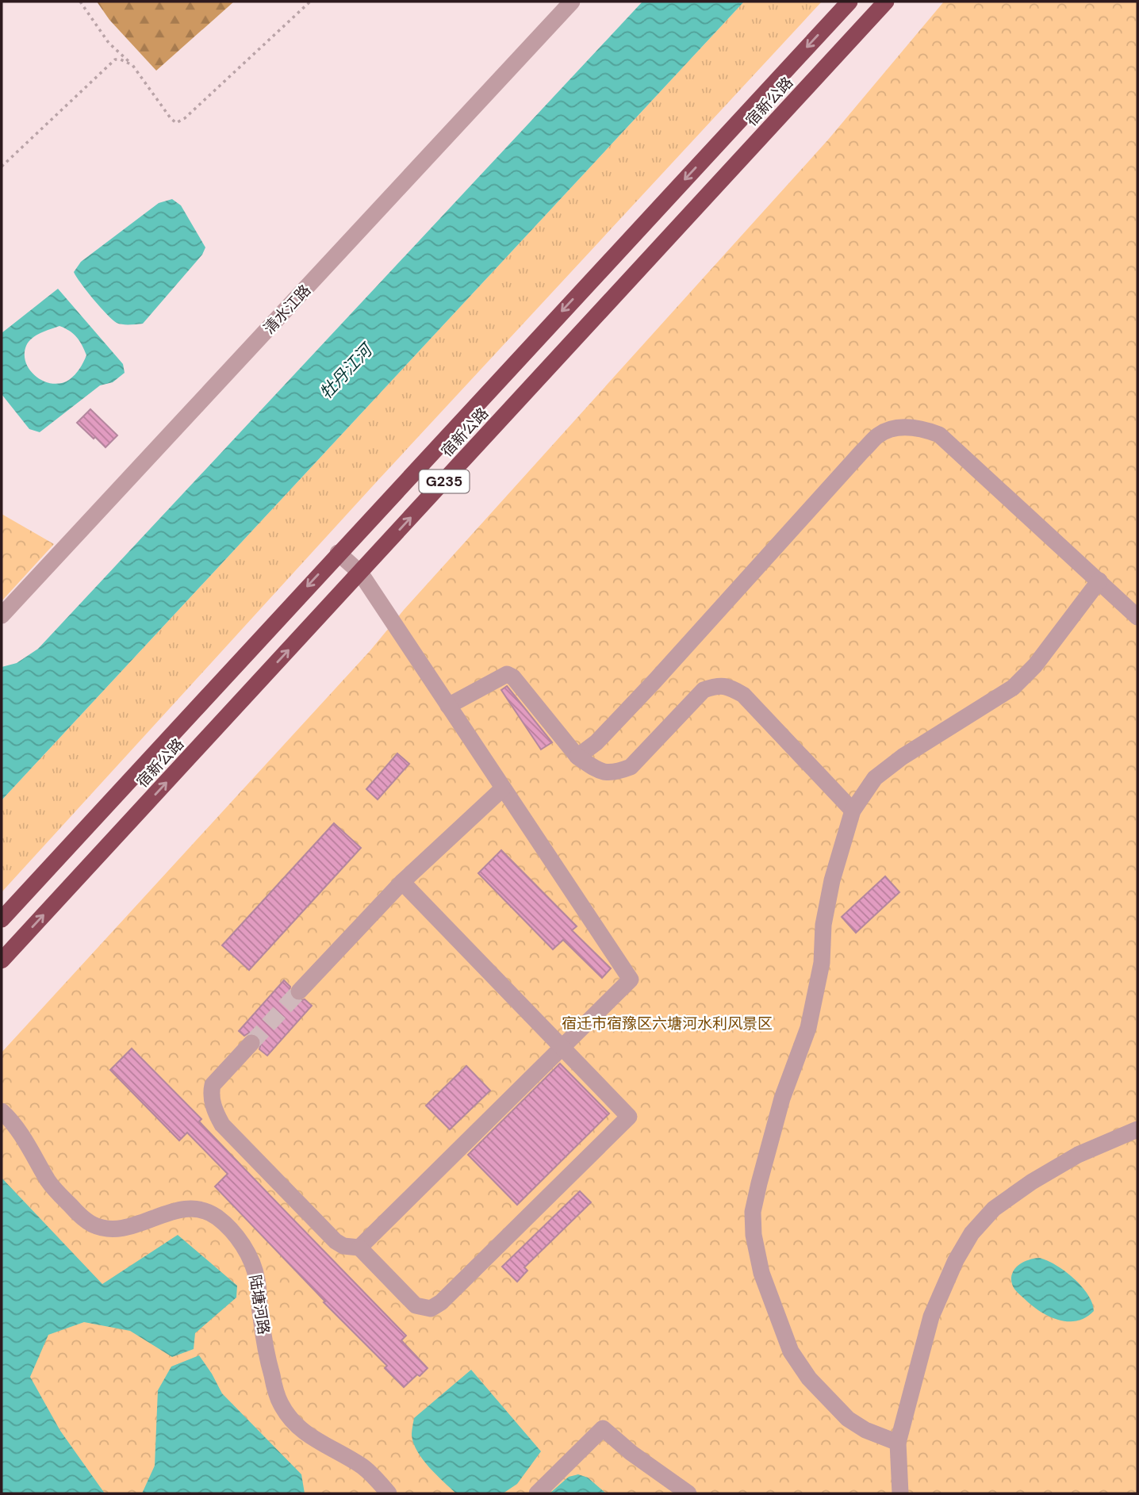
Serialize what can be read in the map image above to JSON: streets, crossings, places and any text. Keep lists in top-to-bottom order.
{
  "streets": {
    "highway": ["宿新公路", "G235"],
    "street": ["清水江路", "陆塘河路"]
  },
  "water": ["牡丹江河"],
  "parks": ["宿迁市宿豫区六塘河水利风景区"]
}
